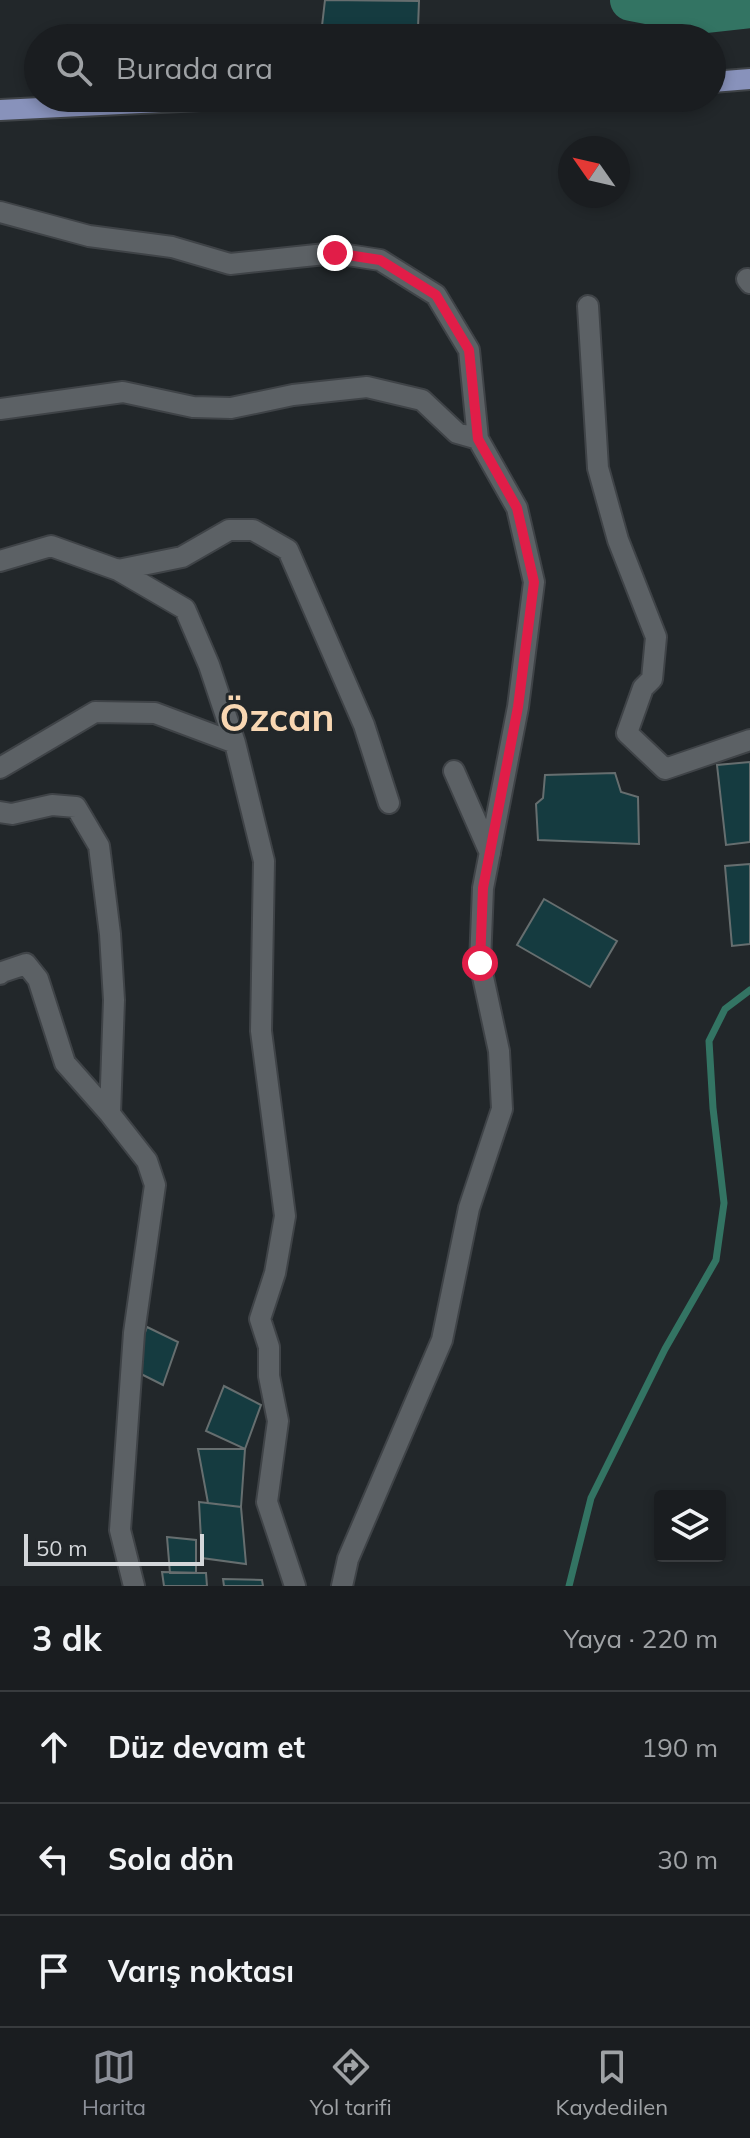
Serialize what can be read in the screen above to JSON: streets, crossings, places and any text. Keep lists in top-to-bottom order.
{
  "districts": ["Özcan"],
  "scale_bar": "50 m",
  "north": "top left",
  "page": {
    "search": "Burada ara",
    "scale": "50 m",
    "heading": ["3 dk", "Yaya · 220 m"],
    "list": [
      ["Düz devam et", "190 m"],
      ["Sola dön", "30 m"],
      "Varış noktası"
    ],
    "nav": ["Harita", "Yol tarifi", "Kaydedilen"]
  }
}
